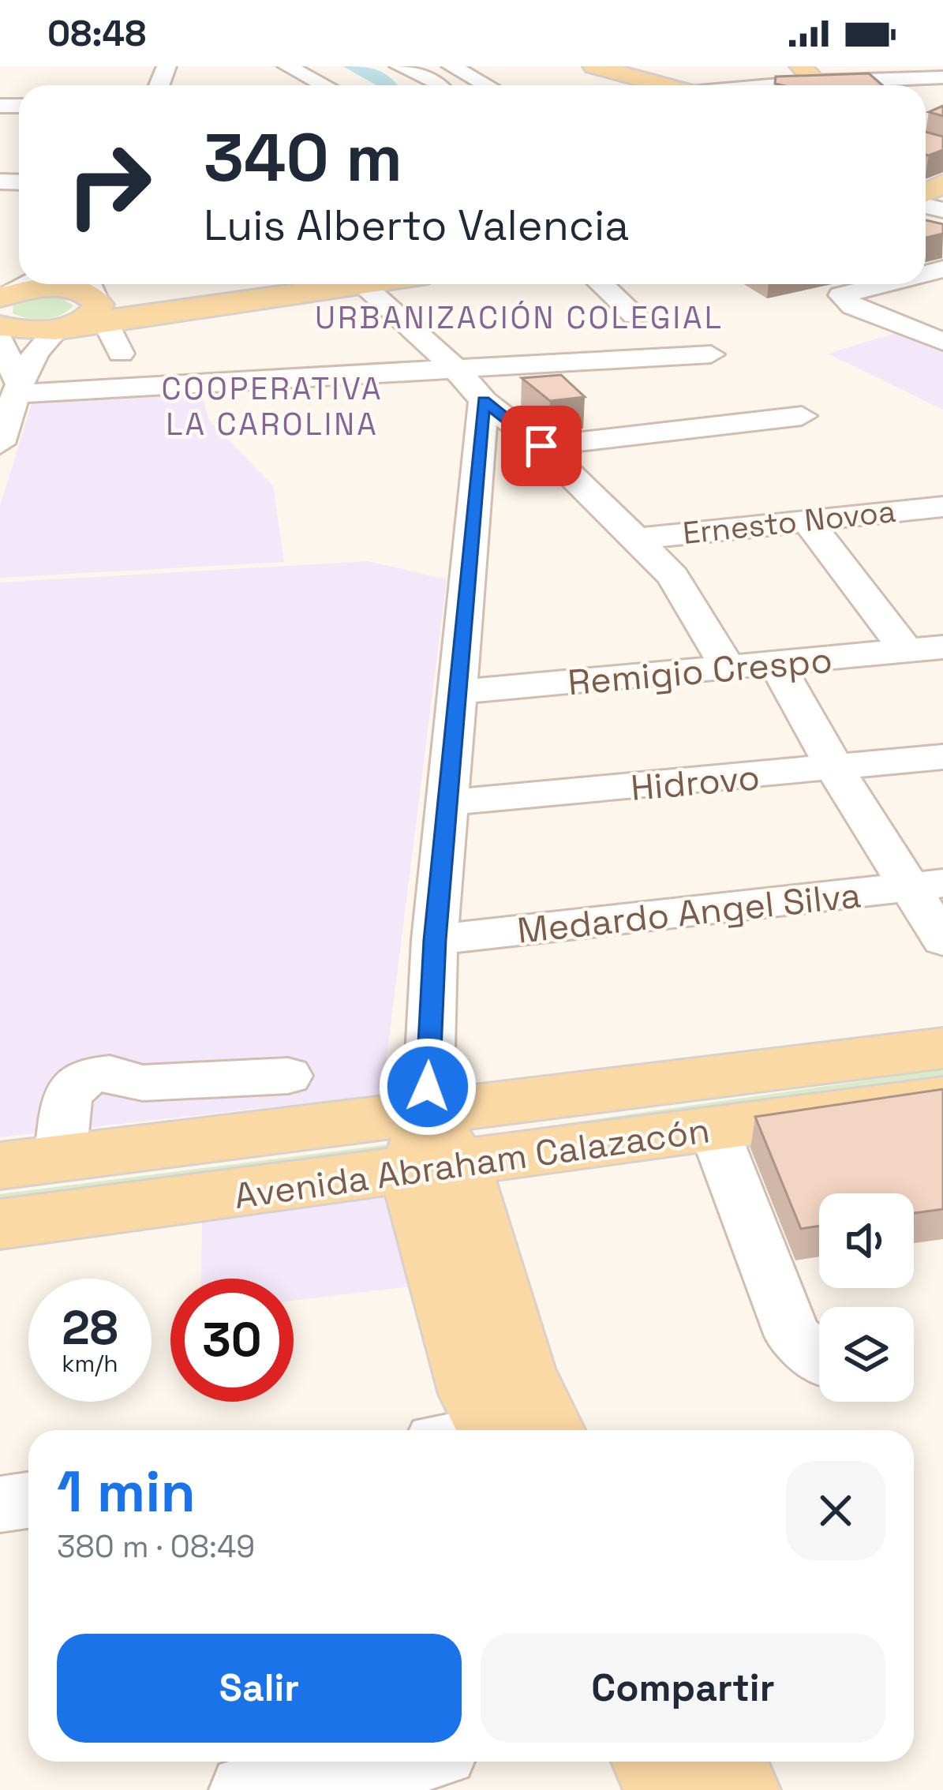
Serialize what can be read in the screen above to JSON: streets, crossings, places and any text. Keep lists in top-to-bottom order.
{
  "streets": {
    "main road": ["Avenida Abraham Calazacón"],
    "street": [
      "Ernesto Novoa",
      "Remigio Crespo",
      "Hidrovo",
      "Medardo Angel Silva"
    ]
  },
  "districts": ["URBANIZACIÓN COLEGIAL", "COOPERATIVA LA CAROLINA"],
  "page": {
    "status": "08:48",
    "turn": ["340 m", "Luis Alberto Valencia"],
    "speed": "28 km/h",
    "limit": "30",
    "heading": ["1 min", "380 m · 08:49"],
    "buttons": ["Salir", "Compartir"]
  }
}
